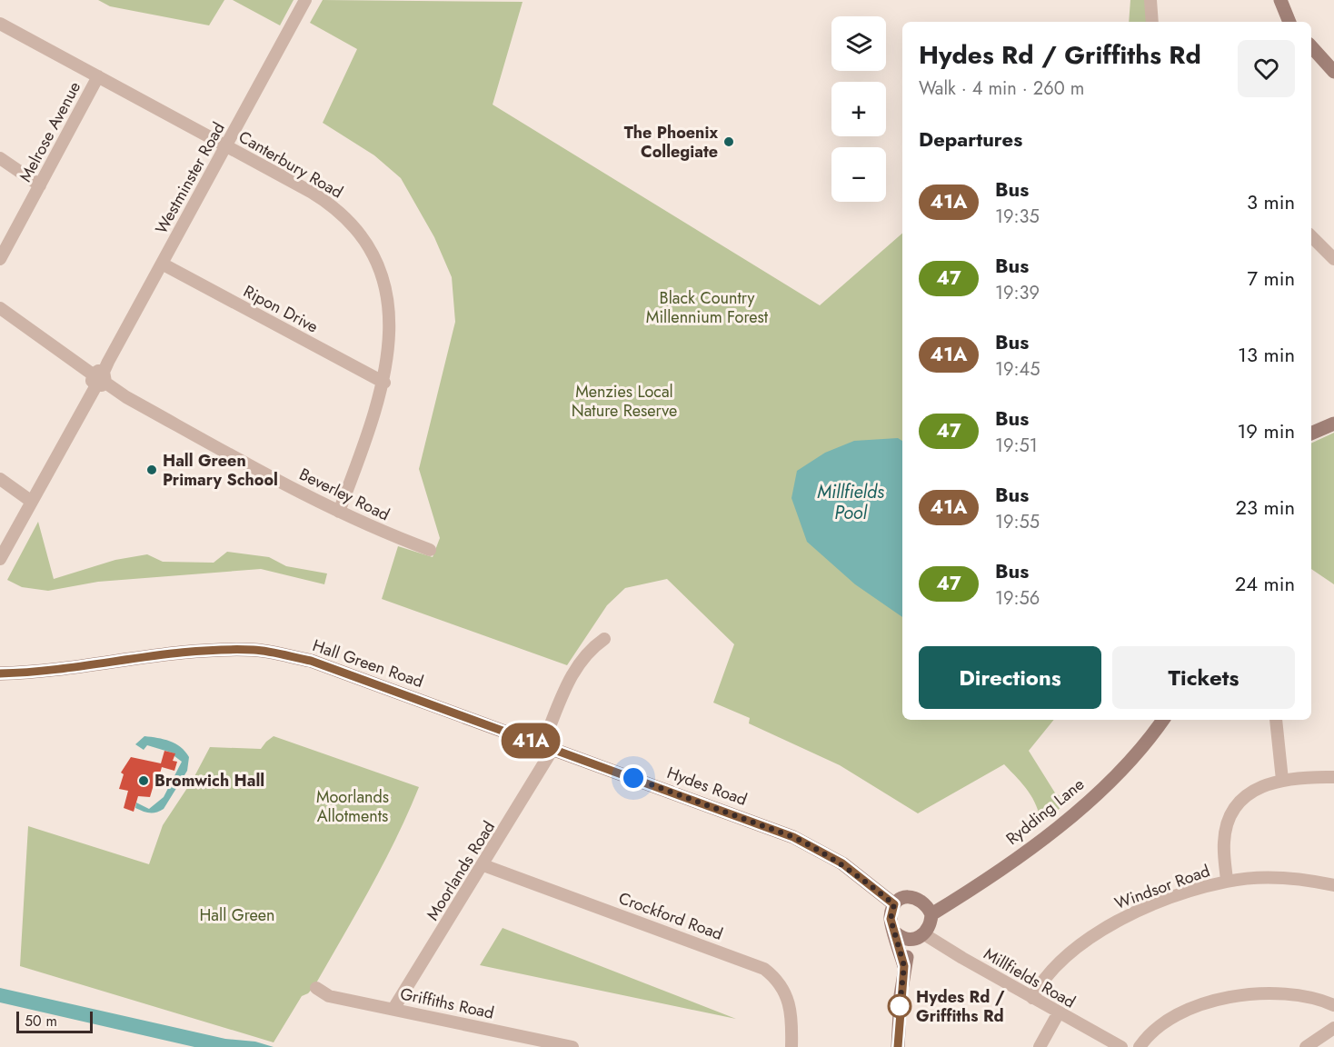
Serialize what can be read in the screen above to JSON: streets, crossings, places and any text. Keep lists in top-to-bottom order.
{
  "streets": {
    "street": [
      "Melrose Avenue",
      "Canterbury Road",
      "Westminster Road",
      "Ripon Drive",
      "Beverley Road",
      "Hall Green Road",
      "Hydes Road",
      "Rydding Lane",
      "Moorlands Road",
      "Windsor Road",
      "Crockford Road",
      "Millfields Road",
      "Griffiths Road"
    ]
  },
  "crossings": [
    ["Melrose Avenue", "Canterbury Road"],
    ["Canterbury Road", "Westminster Road"],
    ["Canterbury Road", "Ripon Drive"],
    ["Canterbury Road", "Beverley Road"],
    ["Westminster Road", "Ripon Drive"],
    ["Westminster Road", "Beverley Road"],
    ["Hall Green Road", "Hydes Road"],
    ["Hydes Road", "Rydding Lane"],
    ["Hydes Road", "Moorlands Road"],
    ["Hydes Road", "Millfields Road"],
    ["Rydding Lane", "Millfields Road"],
    ["Moorlands Road", "Crockford Road"],
    ["Moorlands Road", "Griffiths Road"],
    ["Windsor Road", "Millfields Road"]
  ],
  "water": ["Millfields Pool"],
  "parks": [
    "Black Country Millennium Forest",
    "Menzies Local Nature Reserve",
    "Moorlands Allotments",
    "Hall Green"
  ],
  "places": [
    "The Phoenix Collegiate",
    "Hall Green Primary School",
    "Bromwich Hall",
    "Hydes Rd / Griffiths Rd"
  ],
  "lines": ["bus line 41A"],
  "scale_bar": "50 m",
  "page": {
    "on_map": "41A",
    "map_buttons": ["+", "−"],
    "heading": [
      ["Hydes Rd / Griffiths Rd", "Walk · 4 min · 260 m"],
      "Departures"
    ],
    "list": [
      {
        "mark": "41A",
        "name": "Bus",
        "note": "19:35",
        "value": "3 min"
      },
      {
        "mark": "47",
        "name": "Bus",
        "note": "19:39",
        "value": "7 min"
      },
      {
        "mark": "41A",
        "name": "Bus",
        "note": "19:45",
        "value": "13 min"
      },
      {
        "mark": "47",
        "name": "Bus",
        "note": "19:51",
        "value": "19 min"
      },
      {
        "mark": "41A",
        "name": "Bus",
        "note": "19:55",
        "value": "23 min"
      },
      {
        "mark": "47",
        "name": "Bus",
        "note": "19:56",
        "value": "24 min"
      }
    ],
    "buttons": ["Directions", "Tickets"],
    "scale": "50 m"
  }
}
